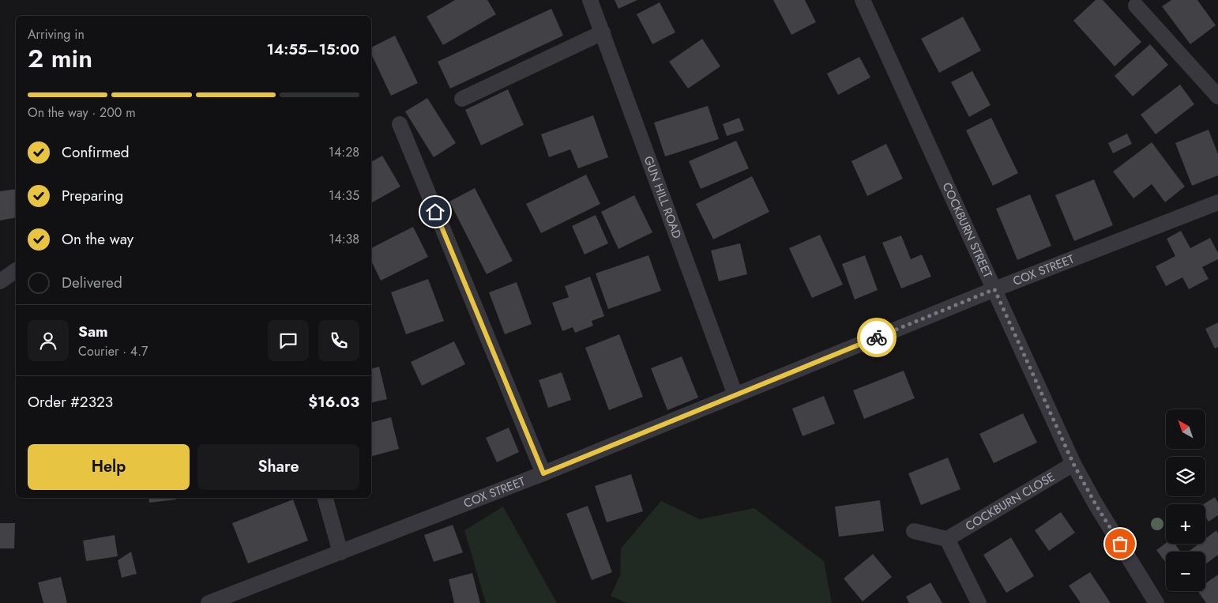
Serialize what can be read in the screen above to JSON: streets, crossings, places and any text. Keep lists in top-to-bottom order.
{
  "streets": {
    "street": [
      "GUN HILL ROAD",
      "COCKBURN STREET",
      "COX STREET",
      "COCKBURN CLOSE"
    ]
  },
  "crossings": [
    ["GUN HILL ROAD", "COX STREET"],
    ["COCKBURN STREET", "COX STREET"],
    ["COCKBURN STREET", "COCKBURN CLOSE"]
  ],
  "north": "top left",
  "page": {
    "heading": ["2 min", "Arriving in", "14:55–15:00"],
    "panel": [
      "Sam",
      "Courier · 4.7",
      "Order #2323",
      "$16.03"
    ],
    "bar": "On the way · 200 m",
    "list": [
      ["Confirmed", "14:28"],
      ["Preparing", "14:35"],
      ["On the way", "14:38"],
      "Delivered"
    ],
    "map_buttons": ["+", "−"],
    "buttons": ["Help", "Share"]
  }
}
